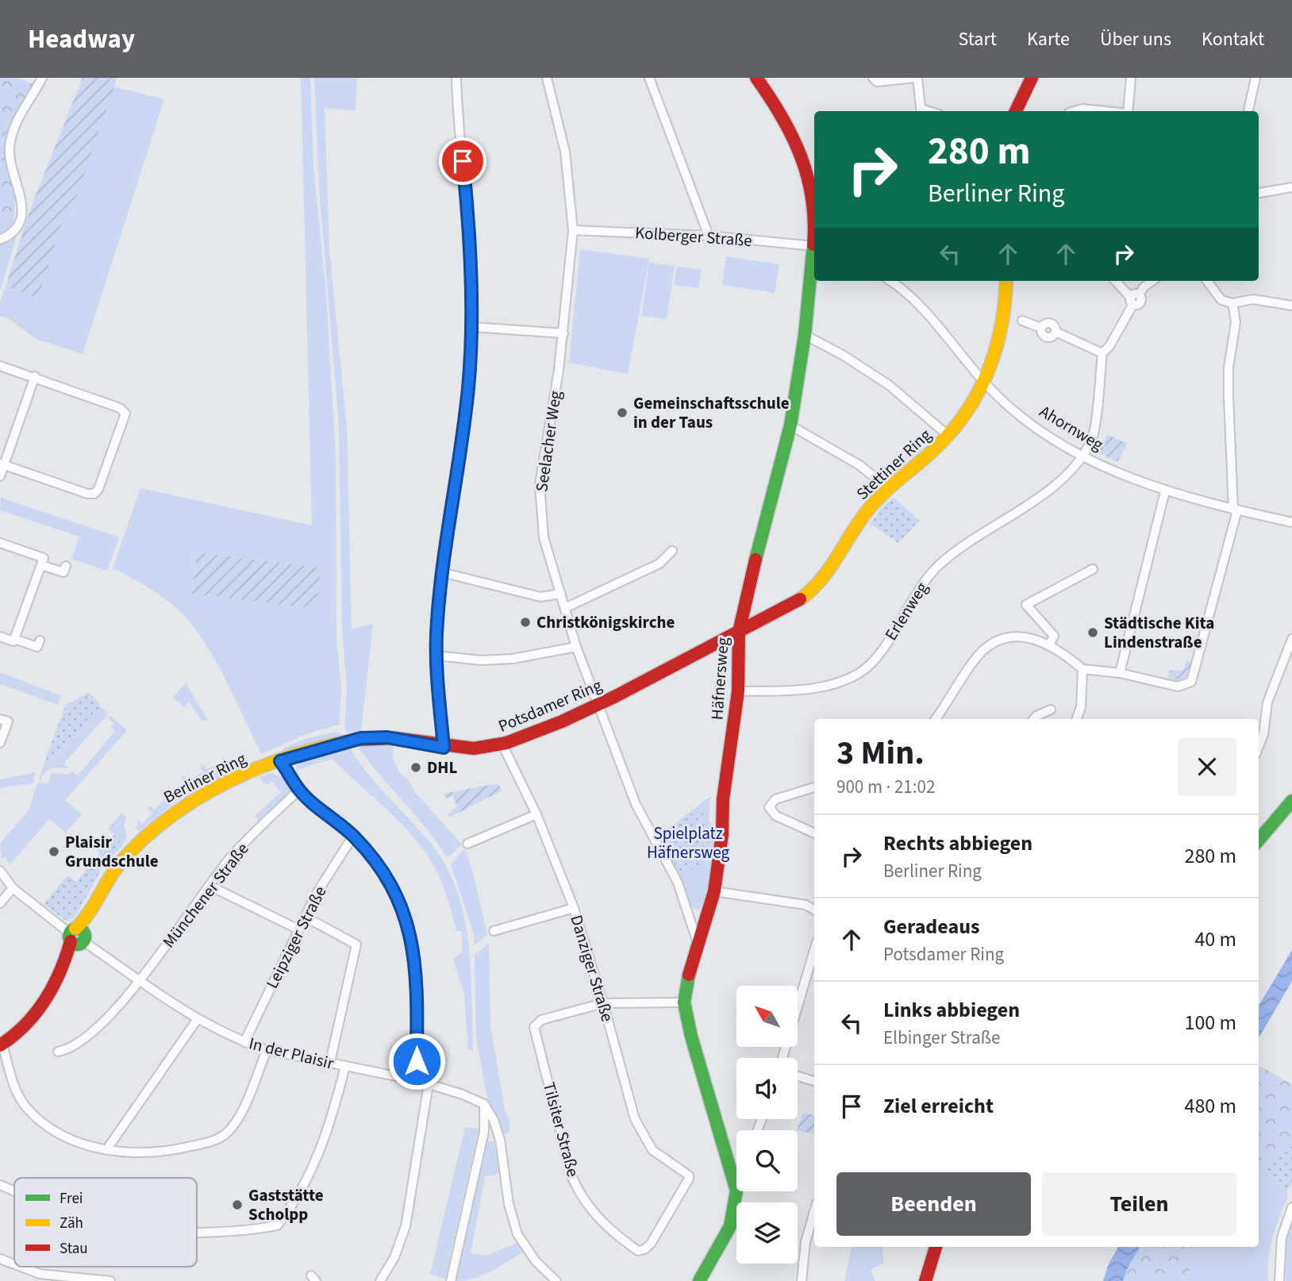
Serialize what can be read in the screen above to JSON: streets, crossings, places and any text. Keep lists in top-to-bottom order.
{
  "streets": {
    "street": [
      "Kolberger Straße",
      "Ahornweg",
      "Seelacher Weg",
      "Stettiner Ring",
      "Erlenweg",
      "Häfnersweg",
      "Potsdamer Ring",
      "Berliner Ring",
      "Münchener Straße",
      "Leipziger Straße",
      "Danziger Straße",
      "In der Plaisir",
      "Tilsiter Straße"
    ]
  },
  "crossings": [
    ["Kolberger Straße", "Seelacher Weg"],
    ["Ahornweg", "Stettiner Ring"],
    ["Ahornweg", "Erlenweg"],
    ["Seelacher Weg", "Häfnersweg"],
    ["Seelacher Weg", "Potsdamer Ring"],
    ["Stettiner Ring", "Häfnersweg"],
    ["Stettiner Ring", "Potsdamer Ring"],
    ["Erlenweg", "Häfnersweg"],
    ["Häfnersweg", "Potsdamer Ring"],
    ["Potsdamer Ring", "Berliner Ring"],
    ["Potsdamer Ring", "Danziger Straße"],
    ["Berliner Ring", "In der Plaisir"],
    ["Münchener Straße", "In der Plaisir"],
    ["Leipziger Straße", "In der Plaisir"],
    ["Danziger Straße", "Tilsiter Straße"]
  ],
  "parks": ["Spielplatz Häfnersweg"],
  "places": [
    "Gemeinschaftsschule in der Taus",
    "Christkönigskirche",
    "Städtische Kita Lindenstraße",
    "DHL",
    "Plaisir Grundschule",
    "Gaststätte Scholpp"
  ],
  "legend": ["Frei", "Zäh", "Stau"],
  "north": "top left",
  "page": {
    "header": "Headway",
    "nav": [
      "Start",
      "Karte",
      "Über uns",
      "Kontakt"
    ],
    "turn": ["280 m", "Berliner Ring"],
    "heading": ["3 Min.", "900 m · 21:02"],
    "list": [
      {
        "name": "Rechts abbiegen",
        "note": "Berliner Ring",
        "value": "280 m"
      },
      {
        "name": "Geradeaus",
        "note": "Potsdamer Ring",
        "value": "40 m"
      },
      {
        "name": "Links abbiegen",
        "note": "Elbinger Straße",
        "value": "100 m"
      },
      {
        "name": "Ziel erreicht",
        "value": "480 m"
      }
    ],
    "buttons": ["Beenden", "Teilen"]
  }
}
